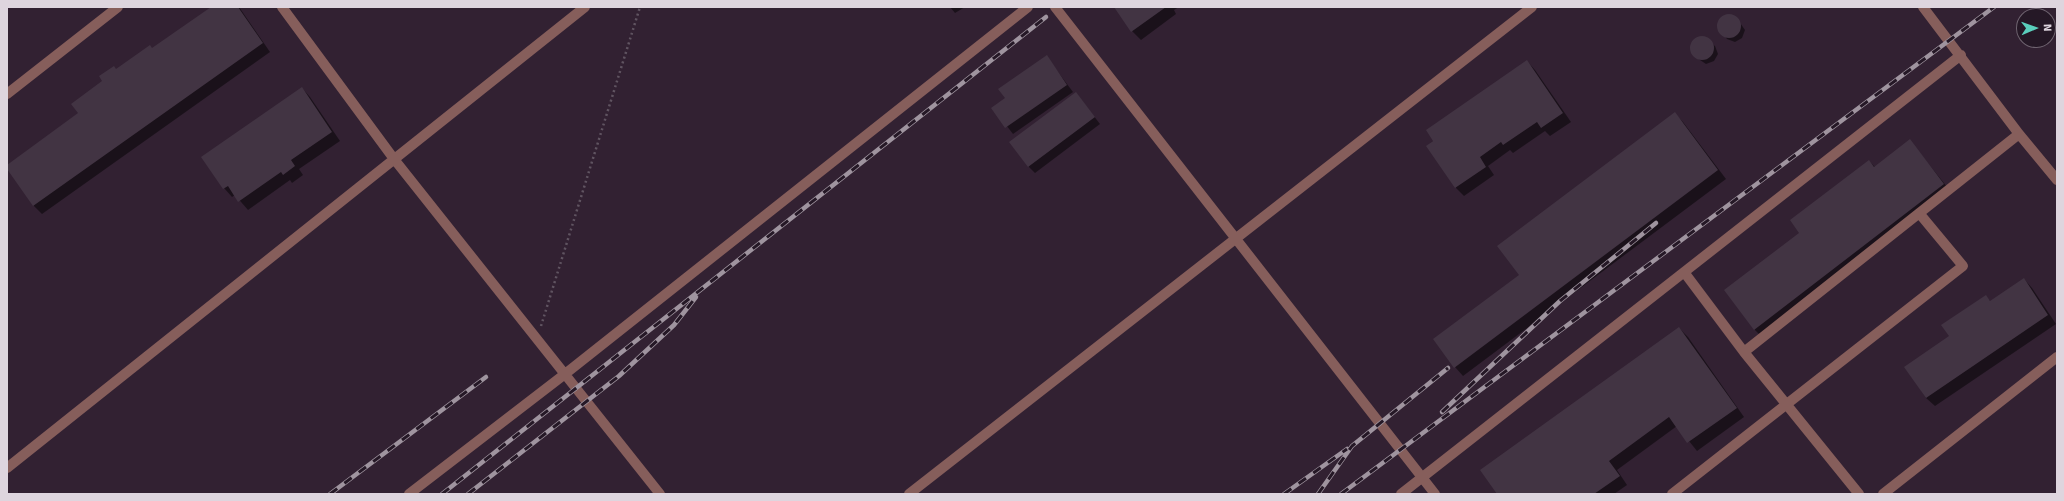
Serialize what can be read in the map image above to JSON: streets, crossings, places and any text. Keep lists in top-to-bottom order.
{
  "north": "right"
}
